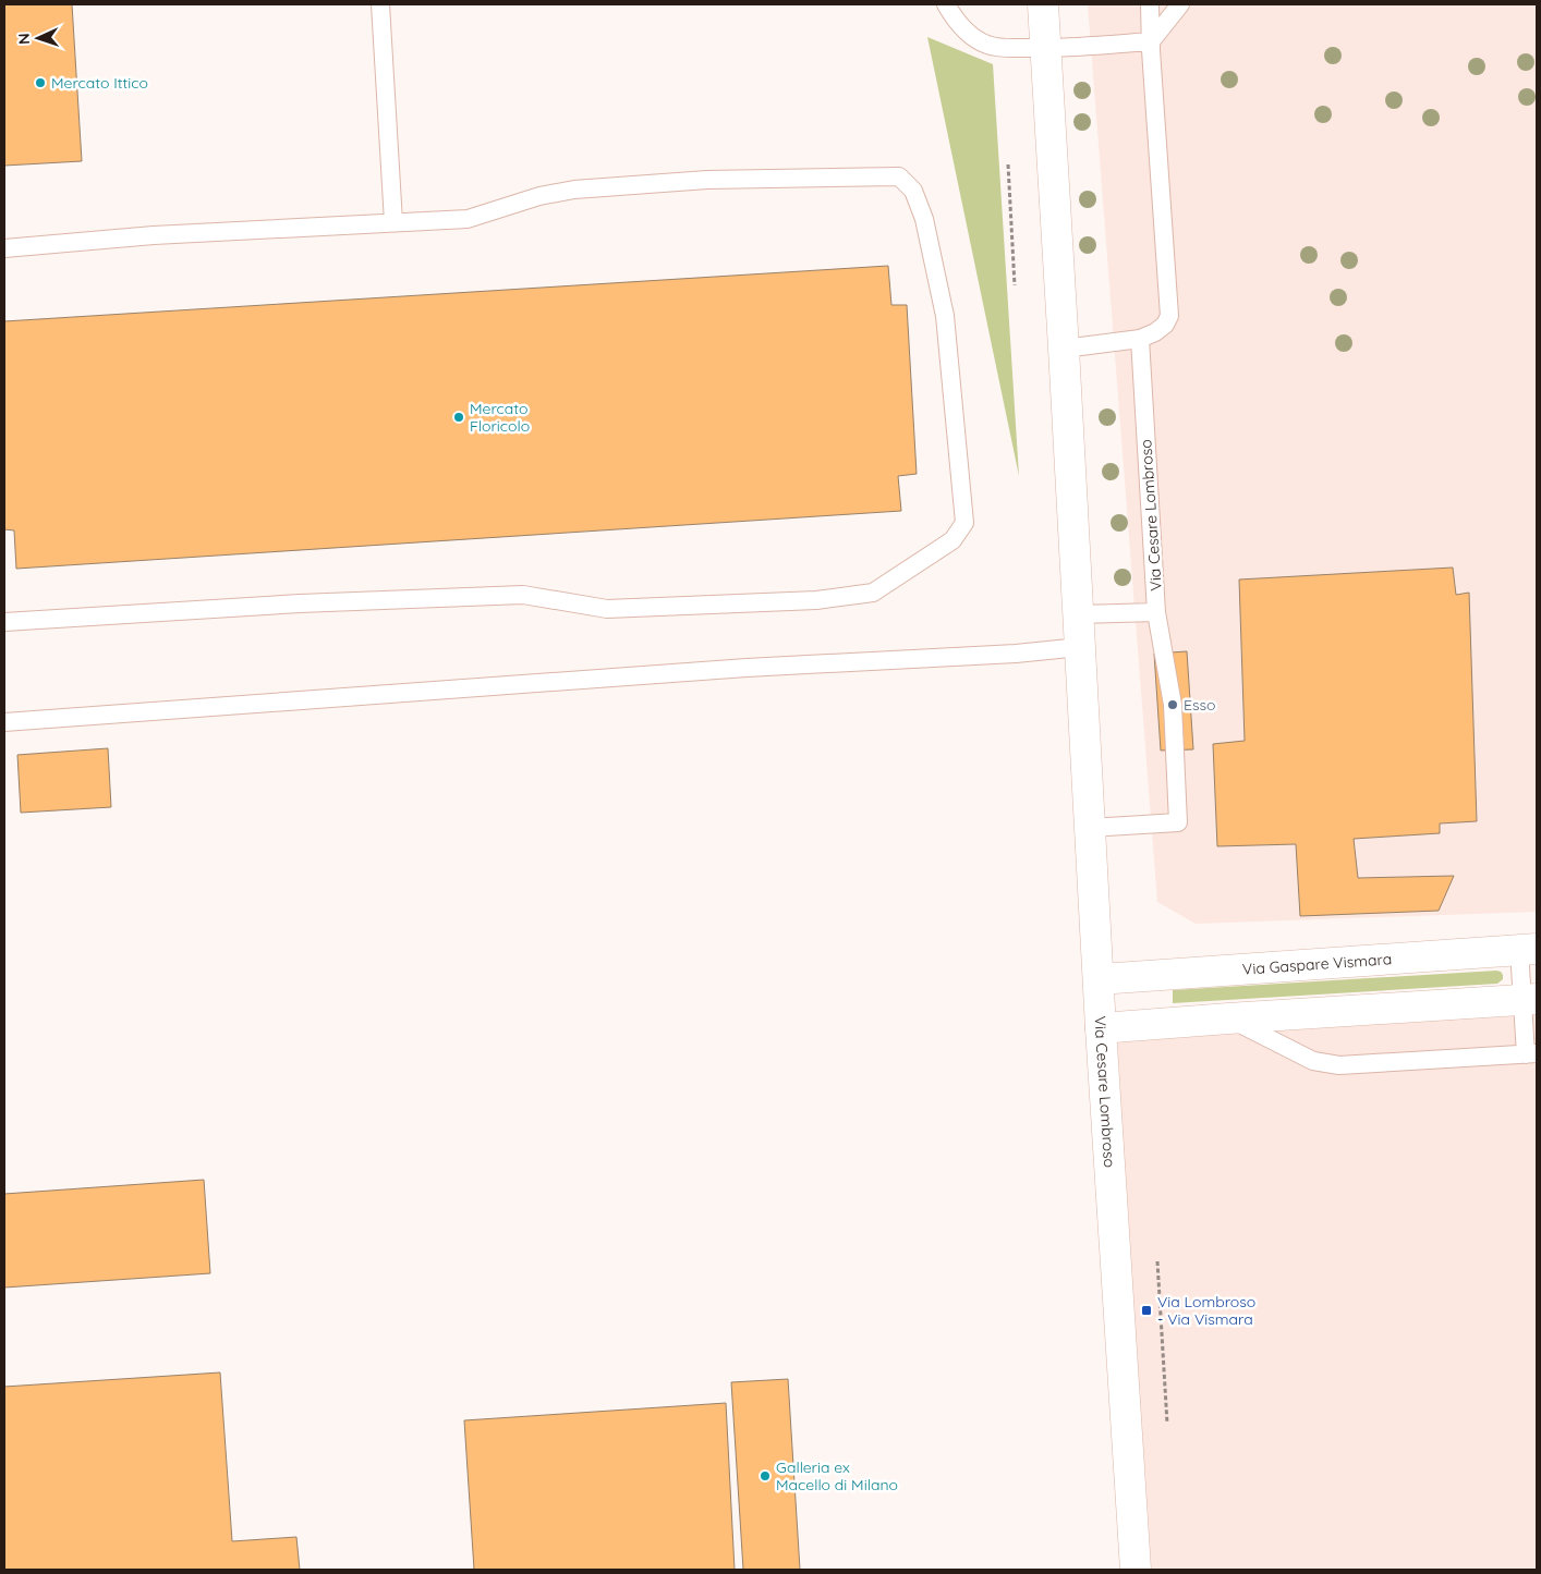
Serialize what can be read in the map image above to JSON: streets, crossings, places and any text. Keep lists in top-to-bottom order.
{
  "streets": {
    "street": ["Via Cesare Lombroso", "Via Gaspare Vismara"]
  },
  "crossings": [
    ["Via Cesare Lombroso", "Via Gaspare Vismara"]
  ],
  "places": {
    "other": [
      "Mercato Ittico",
      "Mercato Floricolo",
      "Esso",
      "Galleria ex Macello di Milano"
    ],
    "transit": ["Via Lombroso - Via Vismara"]
  },
  "north": "left"
}
